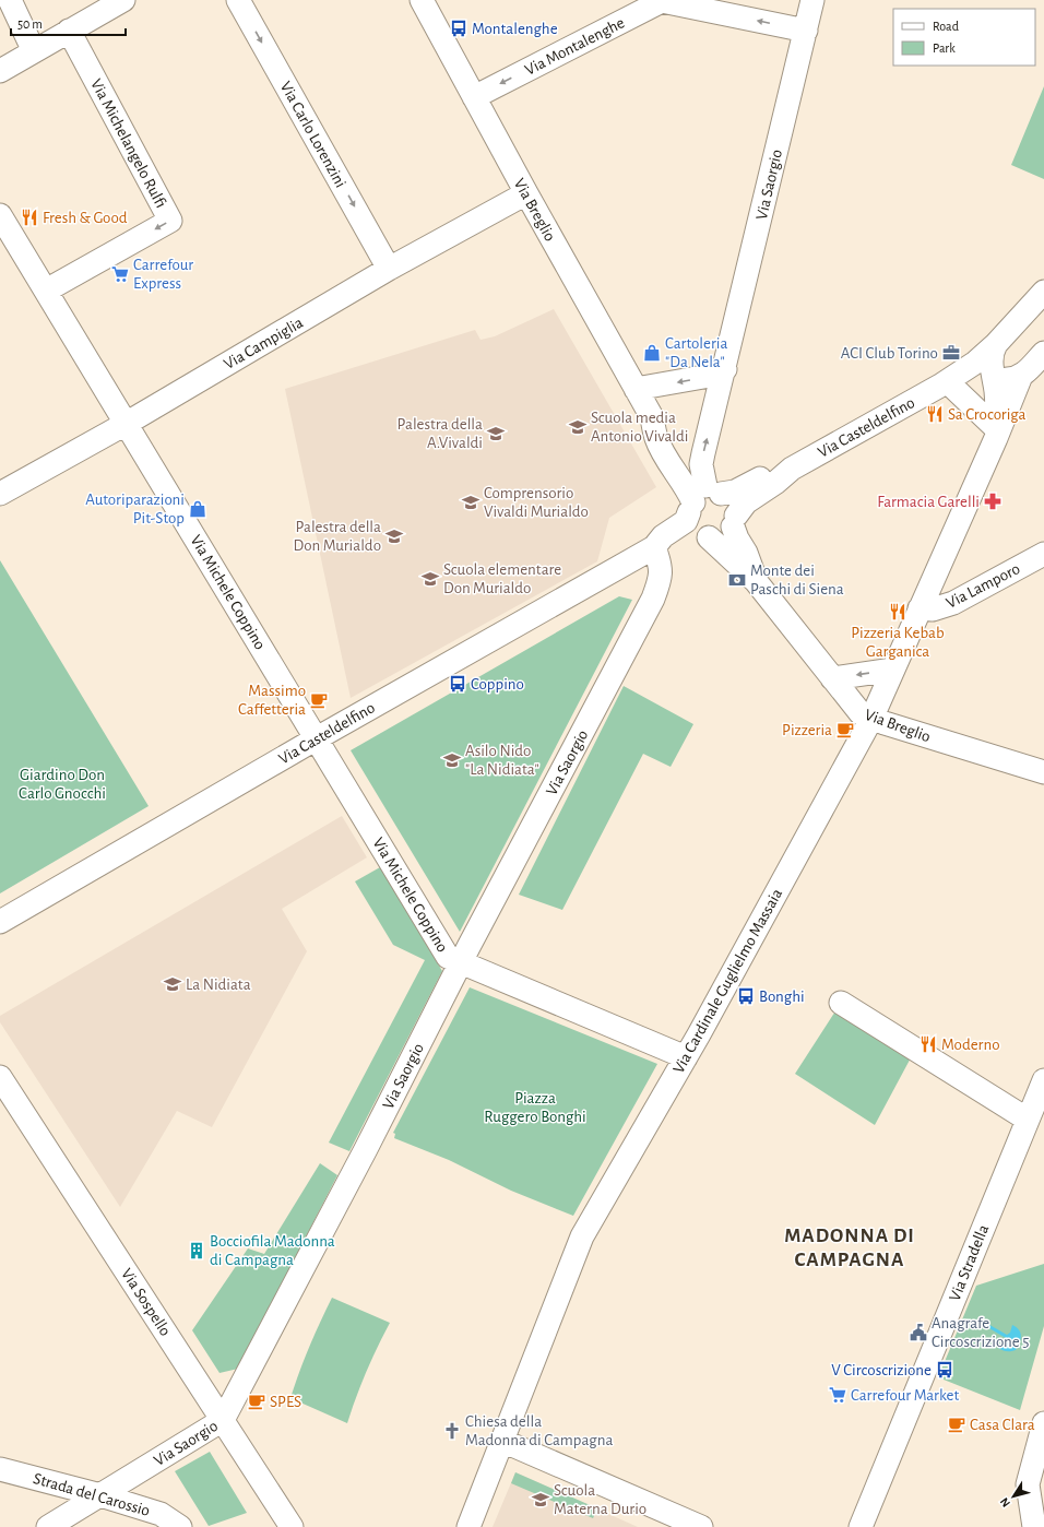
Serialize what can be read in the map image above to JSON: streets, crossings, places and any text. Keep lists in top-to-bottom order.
{
  "streets": {
    "street": [
      "Via Montalenghe",
      "Via Carlo Lorenzini",
      "Via Michelangelo Rulfi",
      "Via Saorgio",
      "Via Breglio",
      "Via Campiglia",
      "Via Casteldelfino",
      "Via Lamporo",
      "Via Michele Coppino",
      "Via Cardinale Guglielmo Massaia",
      "Via Stradella",
      "Via Sospello",
      "Strada del Carossio"
    ]
  },
  "crossings": [
    ["Via Montalenghe", "Via Saorgio"],
    ["Via Montalenghe", "Via Breglio"],
    ["Via Carlo Lorenzini", "Via Campiglia"],
    ["Via Michelangelo Rulfi", "Via Michele Coppino"],
    ["Via Saorgio", "Via Breglio"],
    ["Via Saorgio", "Via Casteldelfino"],
    ["Via Saorgio", "Via Michele Coppino"],
    ["Via Saorgio", "Via Sospello"],
    ["Via Saorgio", "Strada del Carossio"],
    ["Via Breglio", "Via Campiglia"],
    ["Via Breglio", "Via Casteldelfino"],
    ["Via Breglio", "Via Cardinale Guglielmo Massaia"],
    ["Via Campiglia", "Via Michele Coppino"],
    ["Via Casteldelfino", "Via Michele Coppino"],
    ["Via Casteldelfino", "Via Cardinale Guglielmo Massaia"],
    ["Via Lamporo", "Via Cardinale Guglielmo Massaia"]
  ],
  "one_way": ["Via Montalenghe", "Via Carlo Lorenzini"],
  "districts": ["MADONNA DI CAMPAGNA"],
  "parks": ["Giardino Don Carlo Gnocchi", "Piazza Ruggero Bonghi"],
  "places": {
    "bus stop": [
      "Montalenghe",
      "Coppino",
      "Bonghi",
      "V Circoscrizione"
    ],
    "restaurant": [
      "Fresh & Good",
      "Sa Crocoriga",
      "Pizzeria Kebab Garganica",
      "Moderno"
    ],
    "supermarket": ["Carrefour Express", "Carrefour Market"],
    "shop": ["Cartoleria \"Da Nela\"", "Autoriparazioni Pit-Stop"],
    "office": ["ACI Club Torino"],
    "school or university": [
      "Scuola media Antonio Vivaldi",
      "Palestra della A.Vivaldi",
      "Comprensorio Vivaldi Murialdo",
      "Palestra della Don Murialdo",
      "Scuola elementare Don Murialdo",
      "Asilo Nido \"La Nidiata\"",
      "La Nidiata",
      "Scuola Materna Durio"
    ],
    "pharmacy": ["Farmacia Garelli"],
    "bank": ["Monte dei Paschi di Siena"],
    "cafe": [
      "Massimo Caffetteria",
      "Pizzeria",
      "SPES",
      "Casa Clara"
    ],
    "building": ["Bocciofila Madonna di Campagna"],
    "public building": ["Anagrafe Circoscrizione 5"],
    "church": ["Chiesa della Madonna di Campagna"]
  },
  "legend": ["Road", "Park"],
  "scale_bar": "50 m",
  "north": "bottom left"
}
